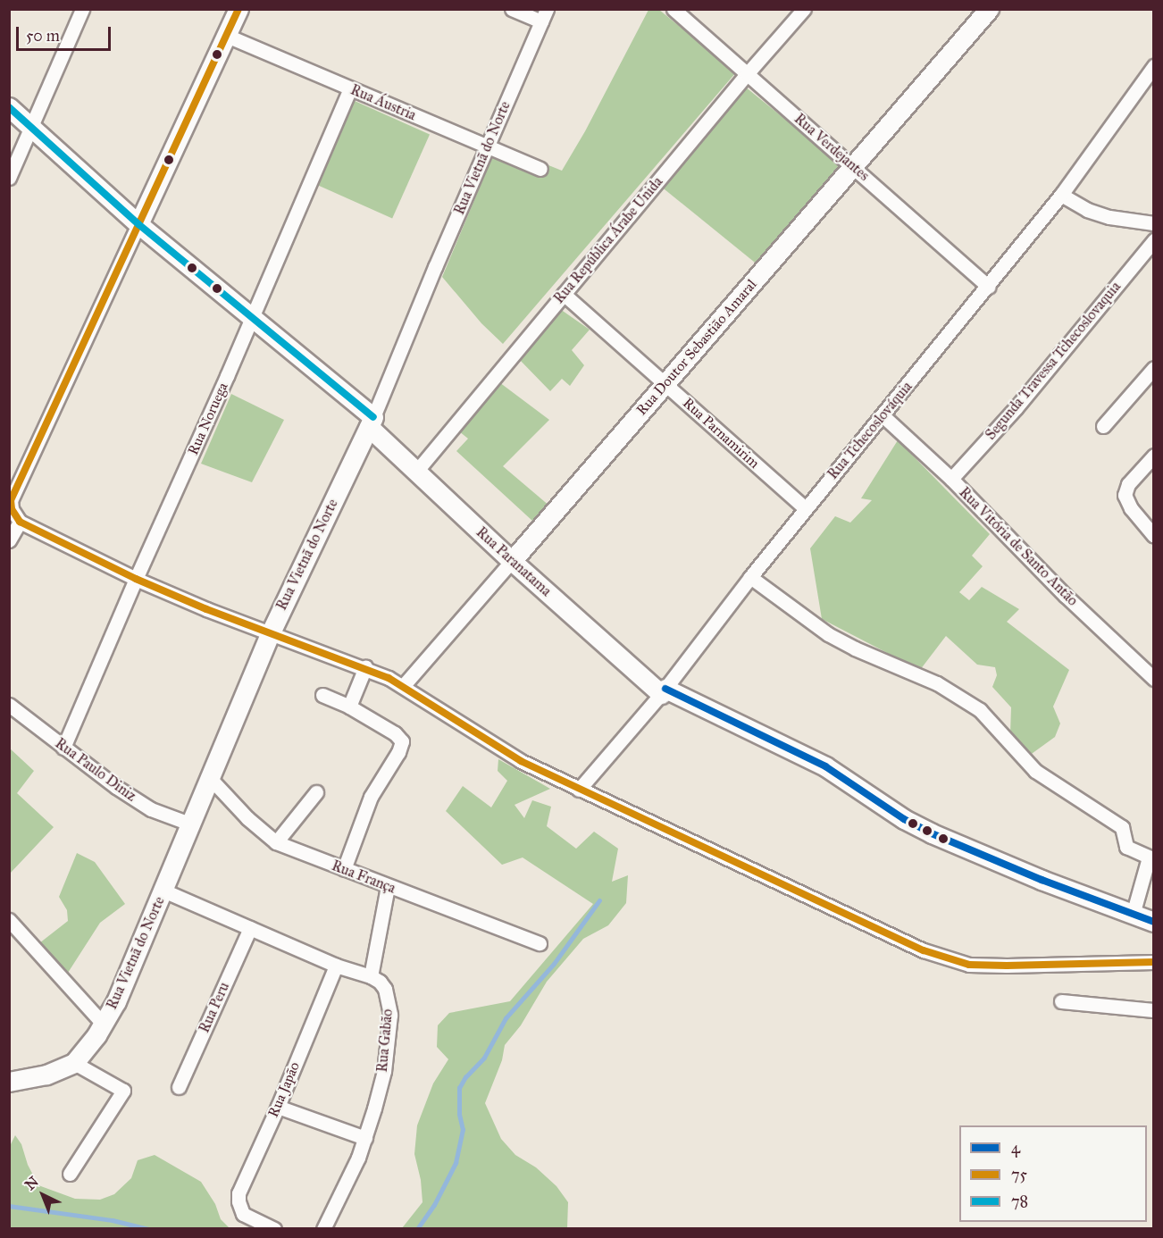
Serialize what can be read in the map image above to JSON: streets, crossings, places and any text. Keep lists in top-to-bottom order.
{
  "streets": {
    "street": [
      "Rua Áustria",
      "Rua Verdejantes",
      "Rua Vietnã do Norte",
      "Rua República Árabe Unida",
      "Rua Doutor Sebastião Amaral",
      "Segunda Travessa Tchecoslovaquia",
      "Rua Noruega",
      "Rua Tchecoslováquia",
      "Rua Parnamirim",
      "Rua Vitória de Santo Antão",
      "Rua Paranatama",
      "Rua Paulo Diniz",
      "Rua França",
      "Rua Peru",
      "Rua Gabão",
      "Rua Japão"
    ]
  },
  "crossings": [
    ["Rua Áustria", "Rua Vietnã do Norte"],
    ["Rua Áustria", "Rua Noruega"],
    ["Rua Verdejantes", "Rua República Árabe Unida"],
    ["Rua Verdejantes", "Rua Doutor Sebastião Amaral"],
    ["Rua Verdejantes", "Rua Tchecoslováquia"],
    ["Rua Vietnã do Norte", "Rua Paranatama"],
    ["Rua Vietnã do Norte", "Rua Paulo Diniz"],
    ["Rua Vietnã do Norte", "Rua França"],
    ["Rua República Árabe Unida", "Rua Parnamirim"],
    ["Rua República Árabe Unida", "Rua Paranatama"],
    ["Rua Doutor Sebastião Amaral", "Rua Parnamirim"],
    ["Rua Doutor Sebastião Amaral", "Rua Paranatama"],
    ["Segunda Travessa Tchecoslovaquia", "Rua Vitória de Santo Antão"],
    ["Rua Noruega", "Rua Paranatama"],
    ["Rua Noruega", "Rua Paulo Diniz"],
    ["Rua Tchecoslováquia", "Rua Parnamirim"],
    ["Rua Tchecoslováquia", "Rua Vitória de Santo Antão"],
    ["Rua Tchecoslováquia", "Rua Paranatama"]
  ],
  "lines": ["transit line 75", "transit line 78", "transit line 4"],
  "legend": ["4", "75", "78"],
  "scale_bar": "50 m",
  "north": "top left"
}
